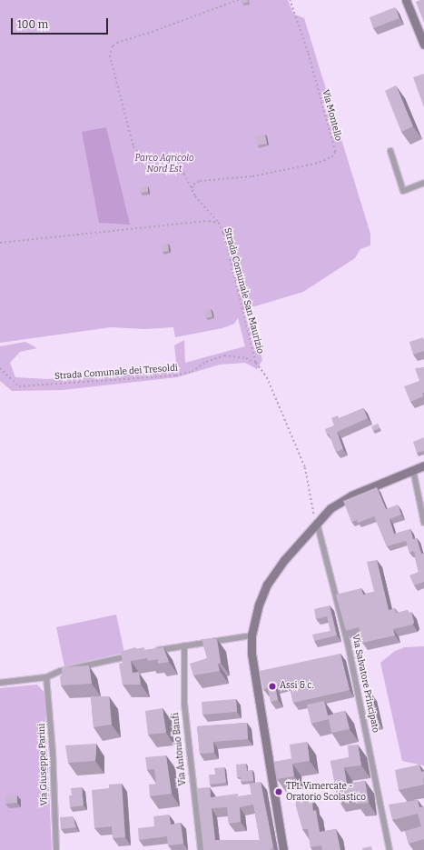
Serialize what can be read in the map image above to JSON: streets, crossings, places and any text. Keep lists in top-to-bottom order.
{
  "streets": {
    "street": ["Via Salvatore Principato", "Via Antonio Banfi", "Via Giuseppe Parini"],
    "path": ["Via Montello", "Strada Comunale San Maurizio", "Strada Comunale dei Tresoldi"]
  },
  "crossings": [
    ["Via Montello", "Strada Comunale San Maurizio"],
    ["Strada Comunale San Maurizio", "Strada Comunale dei Tresoldi"],
    ["Strada Comunale San Maurizio", "Via Salvatore Principato"]
  ],
  "parks": ["Parco Agricolo Nord Est"],
  "places": ["Assi & c.", "TPL Vimercate - Oratorio Scolastico"],
  "scale_bar": "100 m"
}
